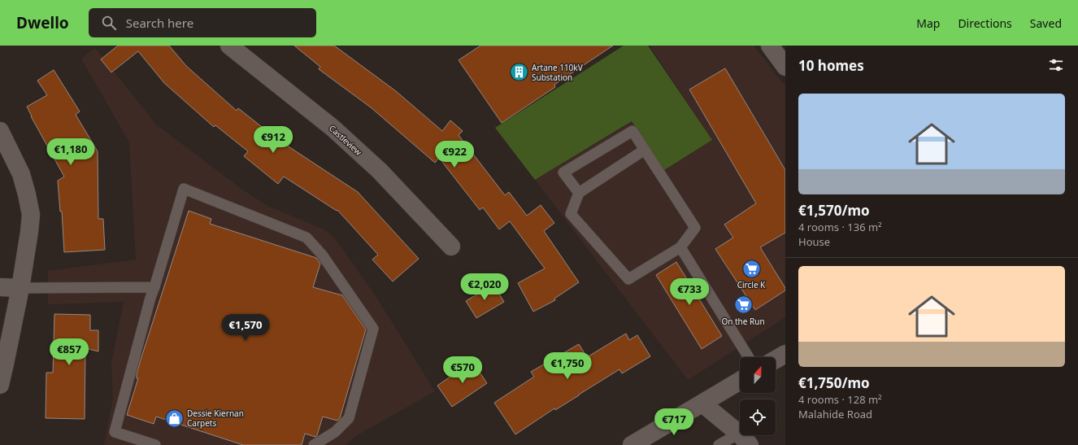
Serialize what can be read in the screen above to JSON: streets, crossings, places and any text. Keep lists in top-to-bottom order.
{
  "streets": {
    "street": ["Castleview"]
  },
  "places": {
    "building": ["Artane 110kV Substation"],
    "supermarket": ["Circle K", "On the Run"],
    "shop": ["Dessie Kiernan Carpets"]
  },
  "north": "top",
  "page": {
    "header": "Dwello",
    "search": "Search here",
    "nav": ["Map", "Directions", "Saved"],
    "heading": "10 homes",
    "list": [
      {
        "name": "€1,570/mo",
        "note": "4 rooms · 136 m² · House"
      },
      {
        "name": "€1,750/mo",
        "note": "4 rooms · 128 m² · Malahide Road"
      }
    ],
    "price": [
      "€912",
      "€1,180",
      "€922",
      "€2,020",
      "€733",
      "€1,570",
      "€857",
      "€1,750",
      "€570",
      "€717"
    ]
  }
}
